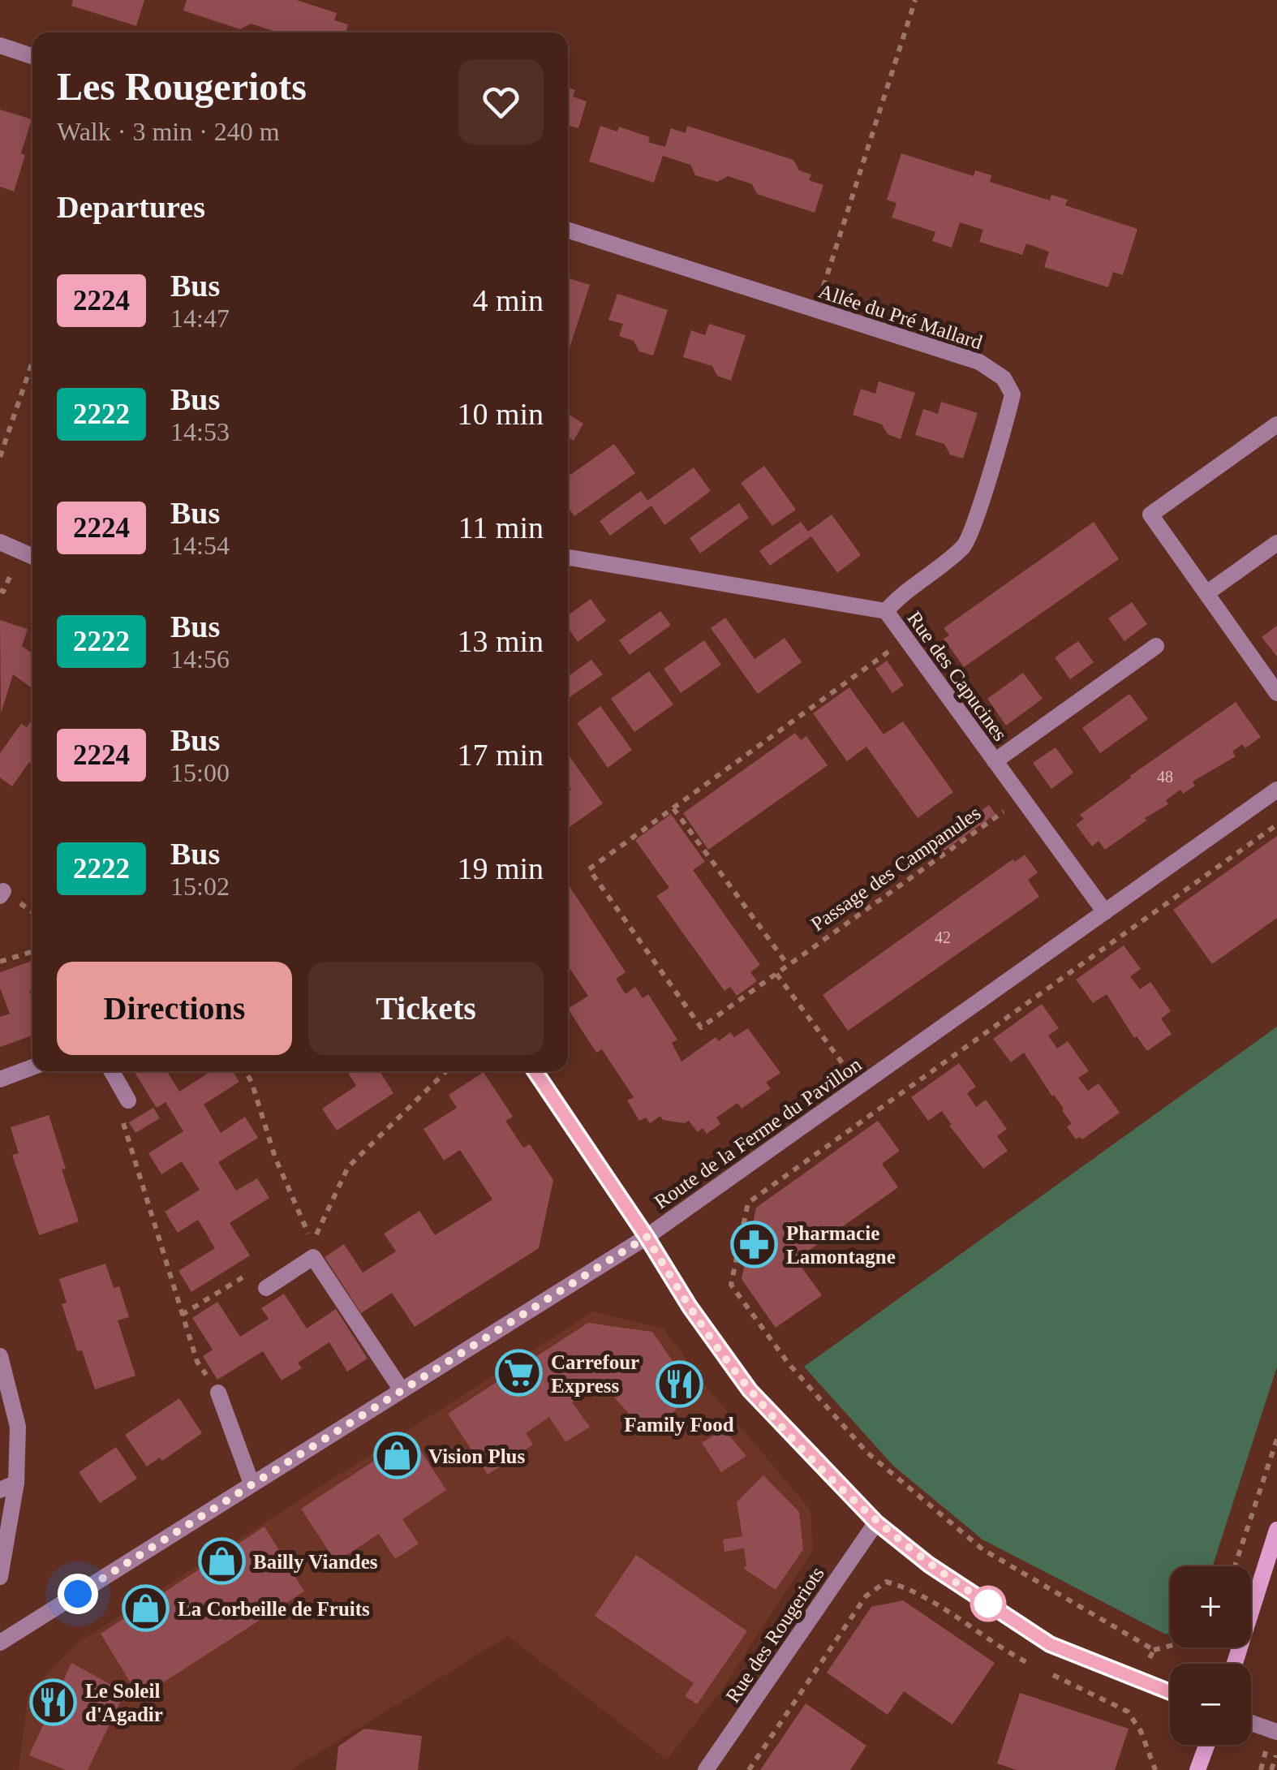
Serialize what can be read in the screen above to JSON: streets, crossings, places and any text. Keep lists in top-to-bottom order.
{
  "streets": {
    "street": [
      "Allée du Pré Mallard",
      "Rue des Capucines",
      "Route de la Ferme du Pavillon",
      "Rue des Rougeriots"
    ],
    "path": ["Passage des Campanules"]
  },
  "crossings": [
    ["Allée du Pré Mallard", "Rue des Capucines"],
    ["Rue des Capucines", "Passage des Campanules"],
    ["Rue des Capucines", "Route de la Ferme du Pavillon"]
  ],
  "places": {
    "pharmacy": ["Pharmacie Lamontagne"],
    "supermarket": ["Carrefour Express"],
    "restaurant": ["Family Food", "Le Soleil d'Agadir"],
    "shop": ["Vision Plus", "Bailly Viandes", "La Corbeille de Fruits"]
  },
  "lines": ["bus line 2224"],
  "house_numbers": ["48", "42"],
  "page": {
    "heading": [
      ["Les Rougeriots", "Walk · 3 min · 240 m"],
      "Departures"
    ],
    "list": [
      {
        "mark": "2224",
        "name": "Bus",
        "note": "14:47",
        "value": "4 min"
      },
      {
        "mark": "2222",
        "name": "Bus",
        "note": "14:53",
        "value": "10 min"
      },
      {
        "mark": "2224",
        "name": "Bus",
        "note": "14:54",
        "value": "11 min"
      },
      {
        "mark": "2222",
        "name": "Bus",
        "note": "14:56",
        "value": "13 min"
      },
      {
        "mark": "2224",
        "name": "Bus",
        "note": "15:00",
        "value": "17 min"
      },
      {
        "mark": "2222",
        "name": "Bus",
        "note": "15:02",
        "value": "19 min"
      }
    ],
    "buttons": ["Directions", "Tickets"],
    "map_buttons": ["+", "−"]
  }
}
